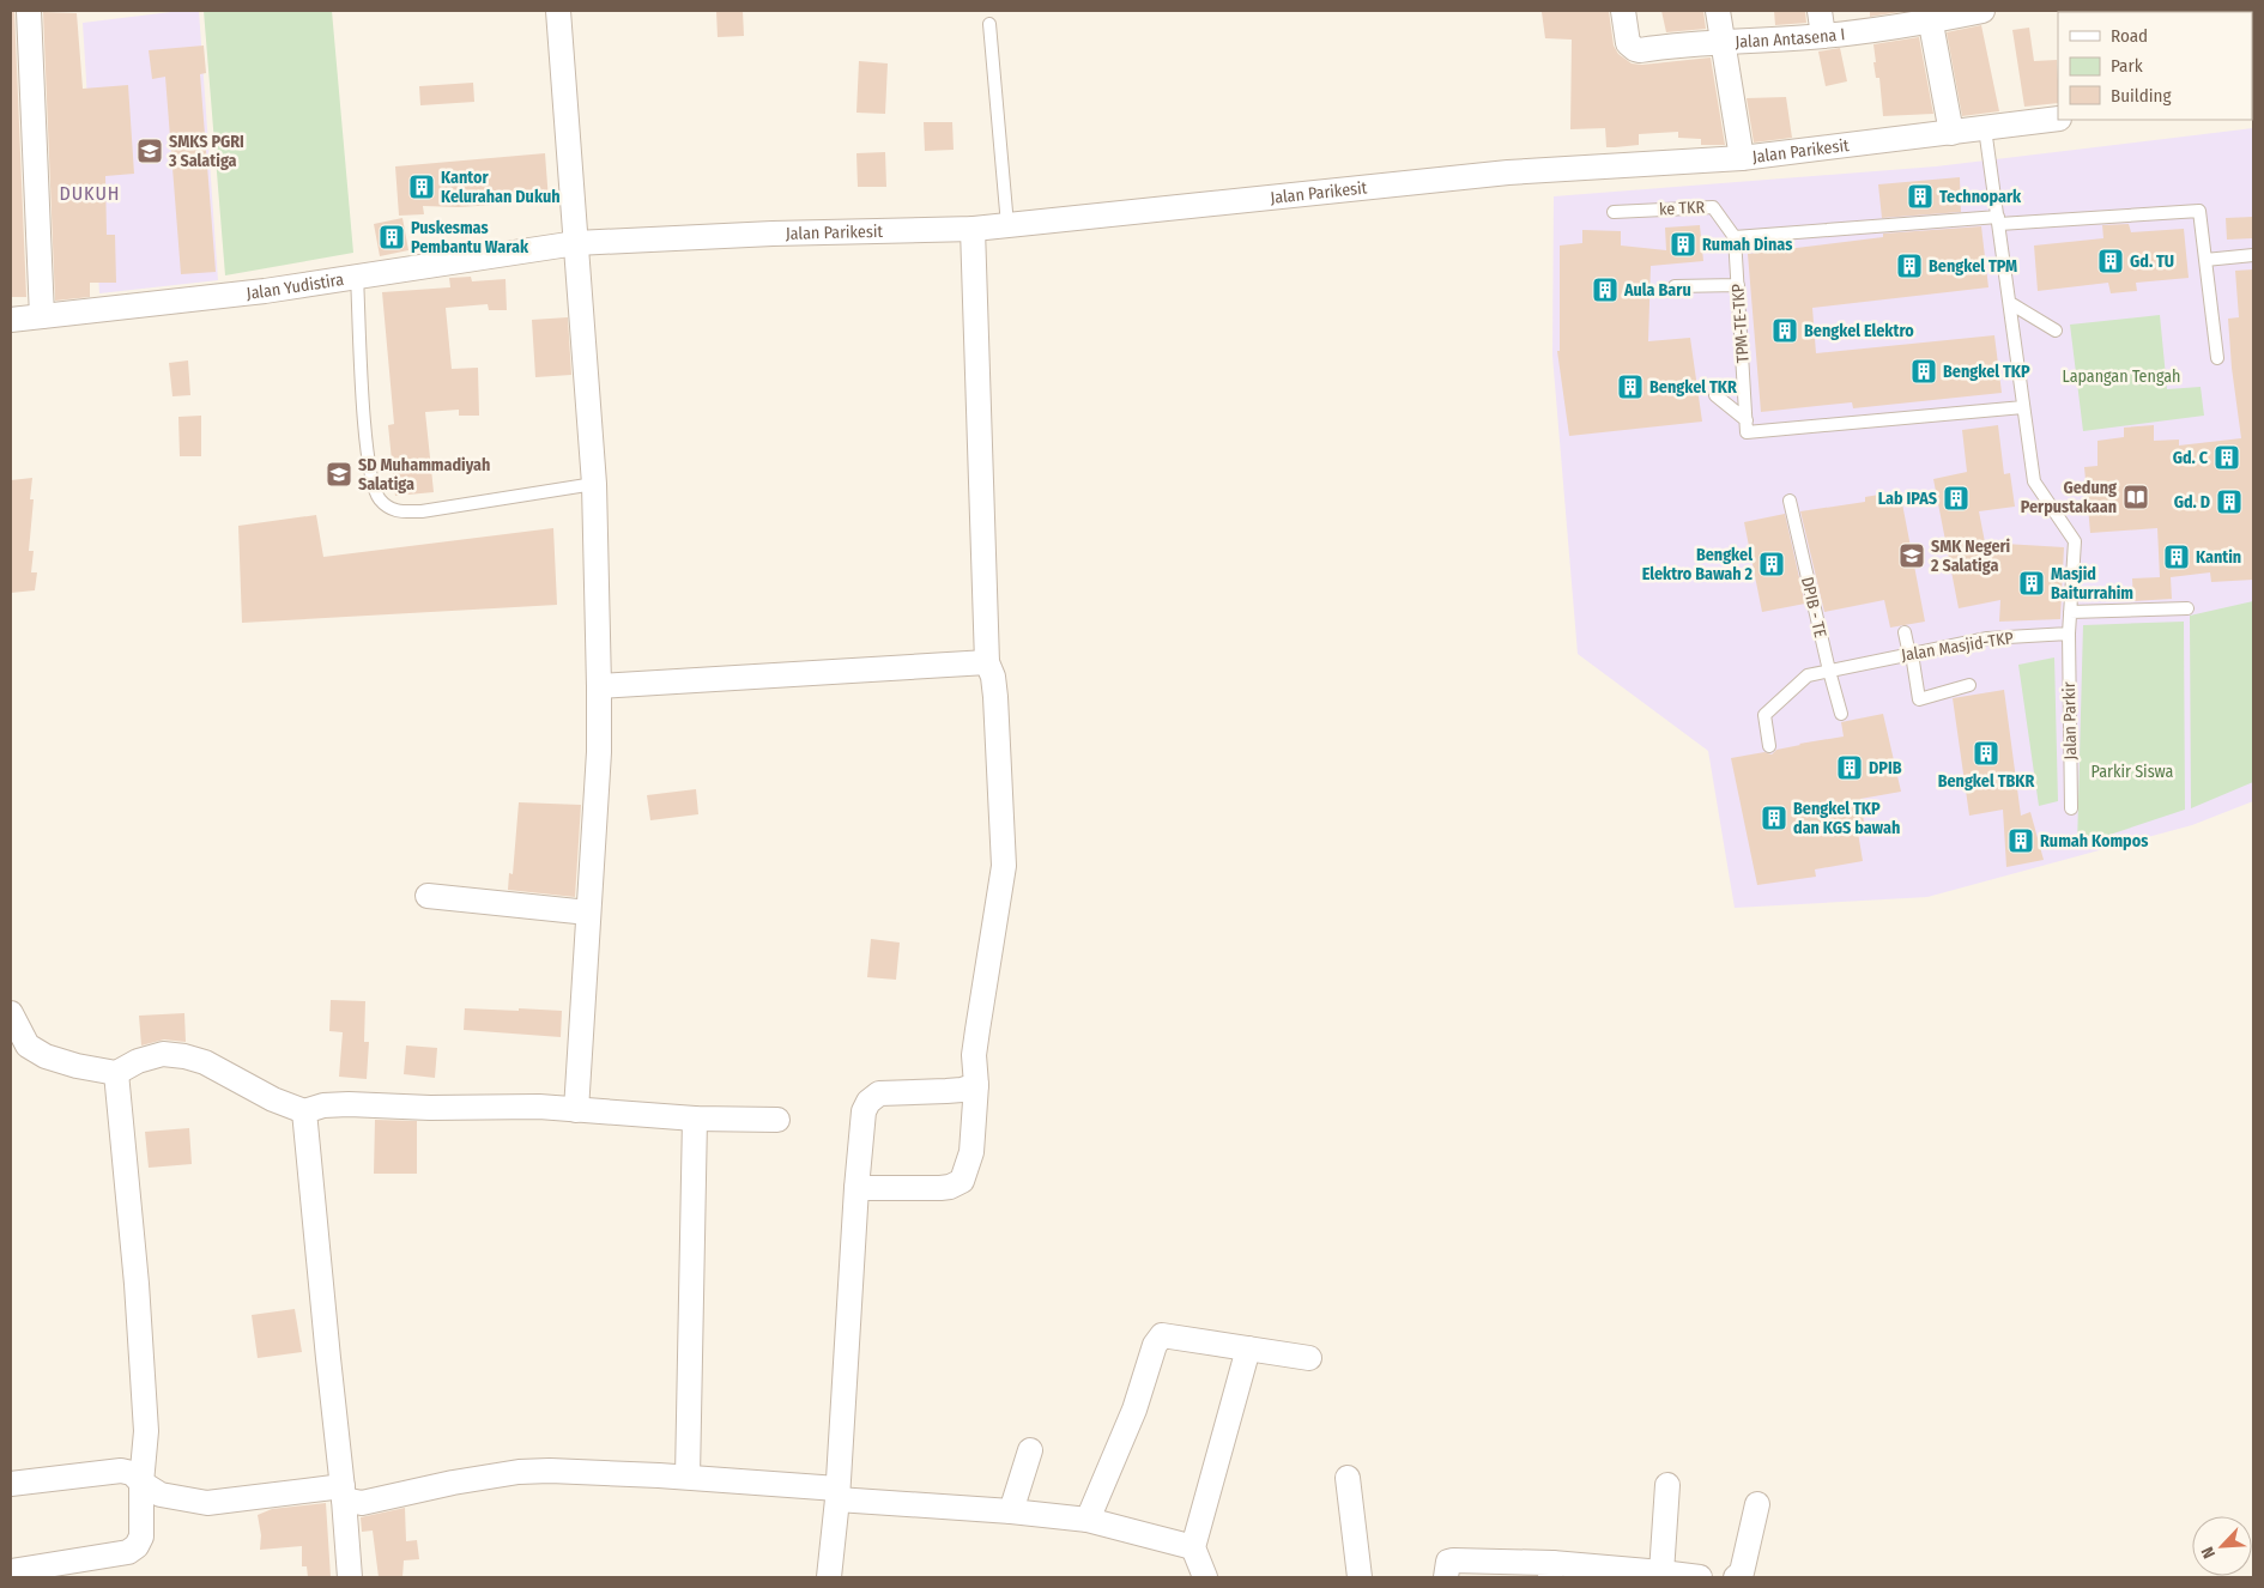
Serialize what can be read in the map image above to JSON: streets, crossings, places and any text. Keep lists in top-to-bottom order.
{
  "streets": {
    "street": ["Jalan Antasena I", "Jalan Parikesit", "Jalan Yudistira"],
    "lane": [
      "ke TKR",
      "TPM-TE-TKP",
      "DPIB - TE",
      "Jalan Masjid-TKP",
      "Jalan Parkir"
    ]
  },
  "crossings": [
    ["Jalan Parikesit", "Jalan Yudistira"],
    ["ke TKR", "TPM-TE-TKP"],
    ["DPIB - TE", "Jalan Masjid-TKP"],
    ["Jalan Masjid-TKP", "Jalan Parkir"]
  ],
  "districts": ["DUKUH"],
  "parks": ["Lapangan Tengah", "Parkir Siswa"],
  "places": {
    "school or university": ["SMKS PGRI 3 Salatiga", "SD Muhammadiyah Salatiga", "SMK Negeri 2 Salatiga"],
    "building": [
      "Kantor Kelurahan Dukuh",
      "Technopark",
      "Puskesmas Pembantu Warak",
      "Rumah Dinas",
      "Gd. TU",
      "Bengkel TPM",
      "Aula Baru",
      "Bengkel Elektro",
      "Bengkel TKP",
      "Bengkel TKR",
      "Gd. C",
      "Lab IPAS",
      "Gd. D",
      "Kantin",
      "Bengkel Elektro Bawah 2",
      "Masjid Baiturrahim",
      "Bengkel TBKR",
      "DPIB",
      "Bengkel TKP dan KGS bawah",
      "Rumah Kompos"
    ],
    "library": ["Gedung Perpustakaan"]
  },
  "legend": ["Road", "Park", "Building"],
  "north": "bottom left"
}
